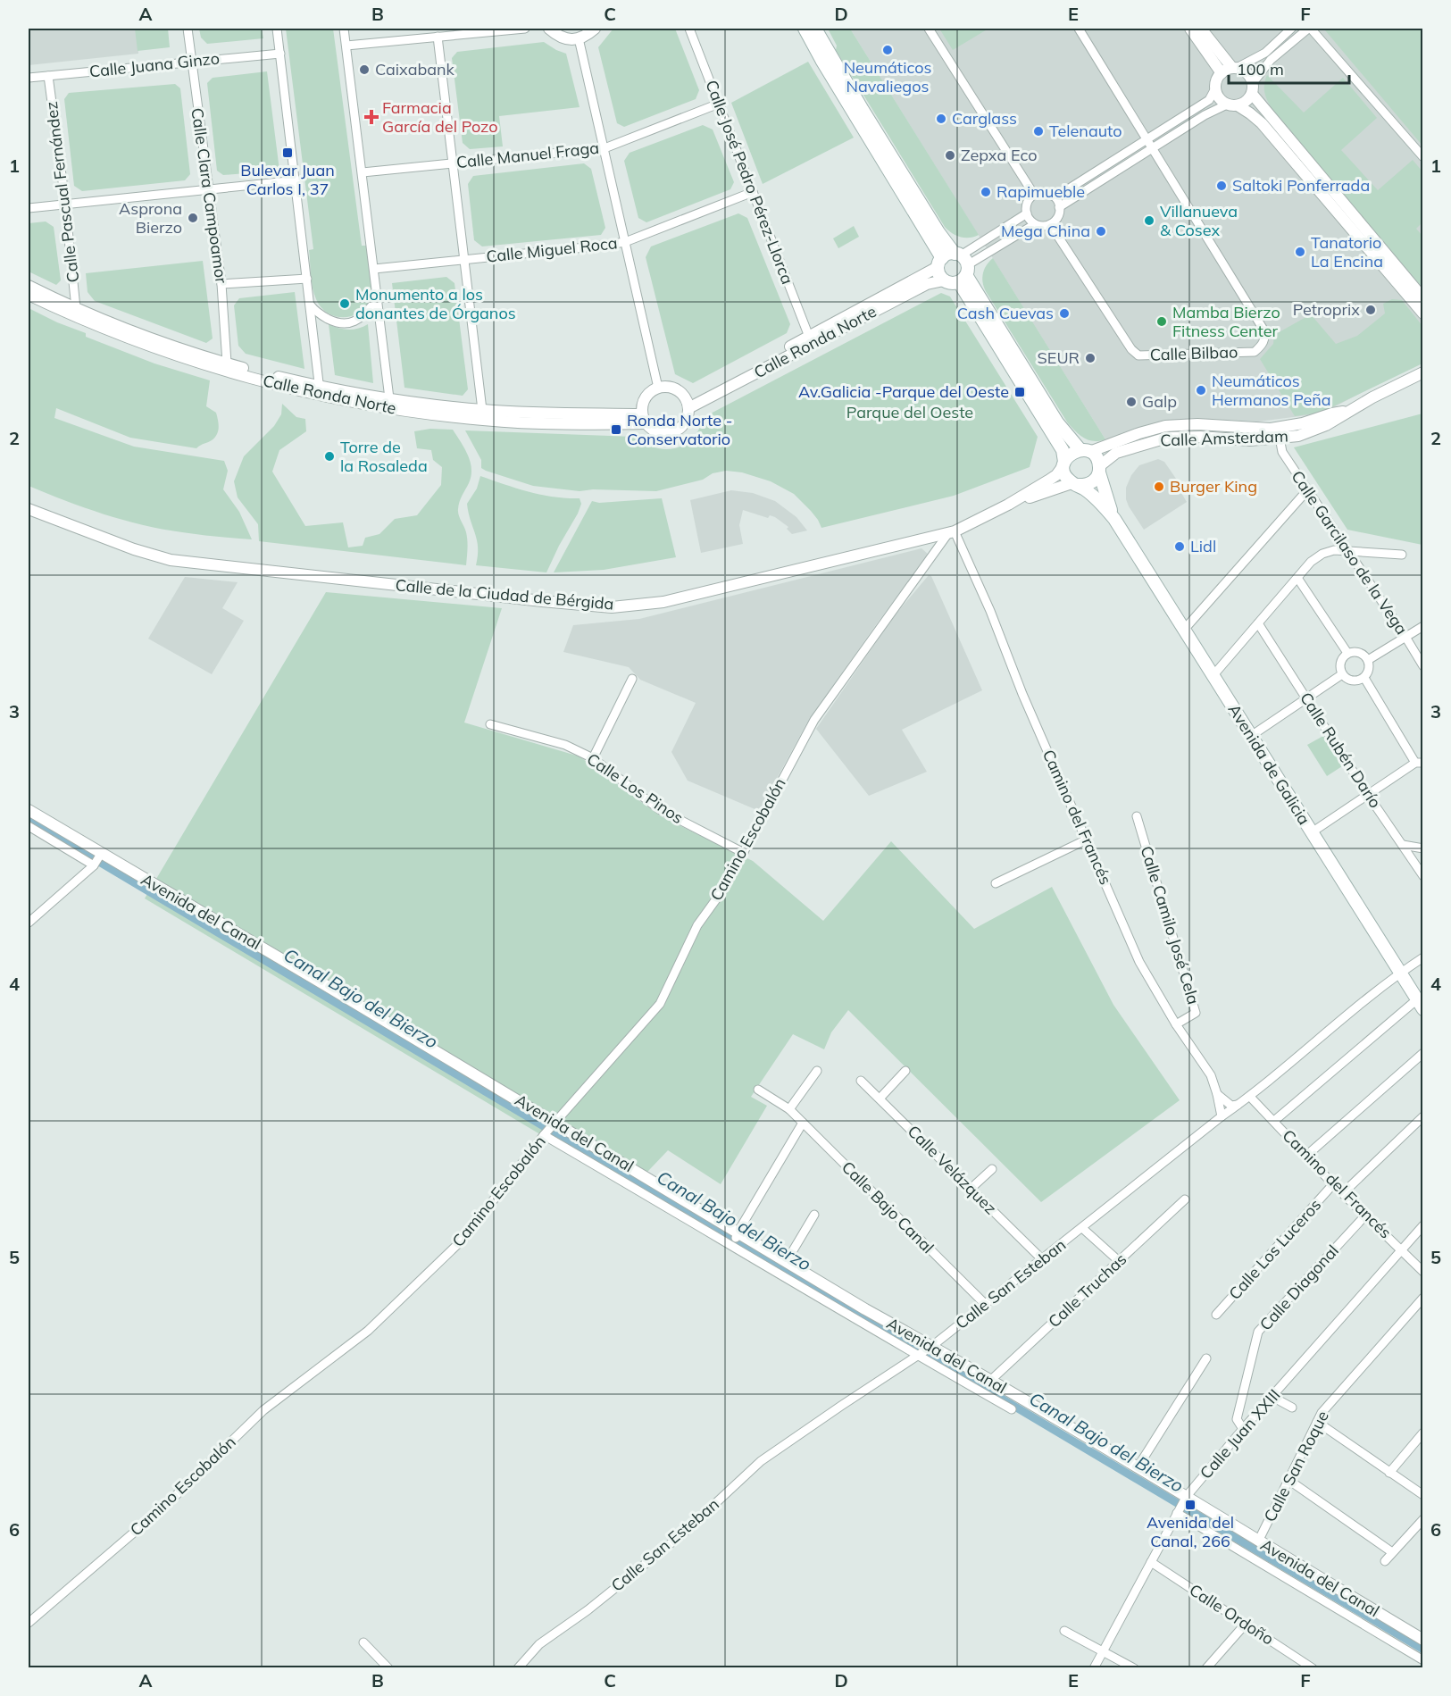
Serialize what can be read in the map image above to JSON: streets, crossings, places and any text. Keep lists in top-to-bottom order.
{
  "streets": {
    "main road": ["Avenida de Galicia"],
    "street": [
      "Calle Juana Ginzo",
      "Calle Manuel Fraga",
      "Calle José Pedro Pérez-Llorca",
      "Calle Pascual Fernández",
      "Calle Clara Campoamor",
      "Calle Miguel Roca",
      "Calle Ronda Norte",
      "Calle Bilbao",
      "Calle Amsterdam",
      "Calle Garcilaso de la Vega",
      "Calle de la Ciudad de Bérgida",
      "Calle Rubén Darío",
      "Calle Los Pinos",
      "Camino del Francés",
      "Camino Escobalón",
      "Avenida del Canal",
      "Calle Camilo José Cela",
      "Calle Velázquez",
      "Calle Bajo Canal",
      "Calle Los Luceros",
      "Calle San Esteban",
      "Calle Diagonal",
      "Calle Truchas",
      "Calle Juan XXIII",
      "Calle San Roque",
      "Calle Ordoño"
    ]
  },
  "crossings": [
    ["Calle Juana Ginzo", "Calle Pascual Fernández"],
    ["Calle Juana Ginzo", "Calle Clara Campoamor"],
    ["Calle Manuel Fraga", "Calle José Pedro Pérez-Llorca"],
    ["Calle José Pedro Pérez-Llorca", "Calle Miguel Roca"],
    ["Calle José Pedro Pérez-Llorca", "Calle Ronda Norte"],
    ["Calle Pascual Fernández", "Calle Ronda Norte"],
    ["Calle Clara Campoamor", "Calle Ronda Norte"],
    ["Calle Amsterdam", "Calle Garcilaso de la Vega"],
    ["Calle Amsterdam", "Calle de la Ciudad de Bérgida"],
    ["Calle Amsterdam", "Avenida de Galicia"],
    ["Calle de la Ciudad de Bérgida", "Avenida de Galicia"],
    ["Calle de la Ciudad de Bérgida", "Camino del Francés"],
    ["Calle de la Ciudad de Bérgida", "Camino Escobalón"],
    ["Avenida de Galicia", "Calle San Esteban"],
    ["Calle Los Pinos", "Camino Escobalón"],
    ["Camino del Francés", "Camino Escobalón"],
    ["Camino del Francés", "Calle Camilo José Cela"],
    ["Camino del Francés", "Calle Los Luceros"],
    ["Camino del Francés", "Calle San Esteban"],
    ["Camino del Francés", "Calle Diagonal"],
    ["Camino del Francés", "Calle Juan XXIII"],
    ["Camino Escobalón", "Avenida del Canal"],
    ["Avenida del Canal", "Calle San Esteban"],
    ["Avenida del Canal", "Calle Truchas"],
    ["Avenida del Canal", "Calle Juan XXIII"],
    ["Avenida del Canal", "Calle San Roque"],
    ["Calle Velázquez", "Calle San Esteban"],
    ["Calle Bajo Canal", "Calle San Esteban"],
    ["Calle Diagonal", "Calle Juan XXIII"],
    ["Calle Juan XXIII", "Calle Ordoño"]
  ],
  "water": ["Canal Bajo del Bierzo"],
  "parks": ["Parque del Oeste"],
  "places": {
    "other": [
      "Neumáticos Navaliegos",
      "Caixabank",
      "Carglass",
      "Telenauto",
      "Zepxa Eco",
      "Saltoki Ponferrada",
      "Rapimueble",
      "Asprona Bierzo",
      "Villanueva & Cosex",
      "Mega China",
      "Tanatorio La Encina",
      "Monumento a los donantes de Órganos",
      "Petroprix",
      "Cash Cuevas",
      "Mamba Bierzo Fitness Center",
      "SEUR",
      "Neumáticos Hermanos Peña",
      "Galp",
      "Torre de la Rosaleda",
      "Burger King",
      "Lidl"
    ],
    "health": ["Farmacia García del Pozo"],
    "transit": [
      "Bulevar Juan Carlos I, 37",
      "Av.Galicia -Parque del Oeste",
      "Ronda Norte - Conservatorio",
      "Avenida del Canal, 266"
    ]
  },
  "scale_bar": "100 m",
  "grid": {
    "columns": [
      "A",
      "B",
      "C",
      "D",
      "E",
      "F"
    ],
    "rows": [
      "1",
      "2",
      "3",
      "4",
      "5",
      "6"
    ]
  }
}
